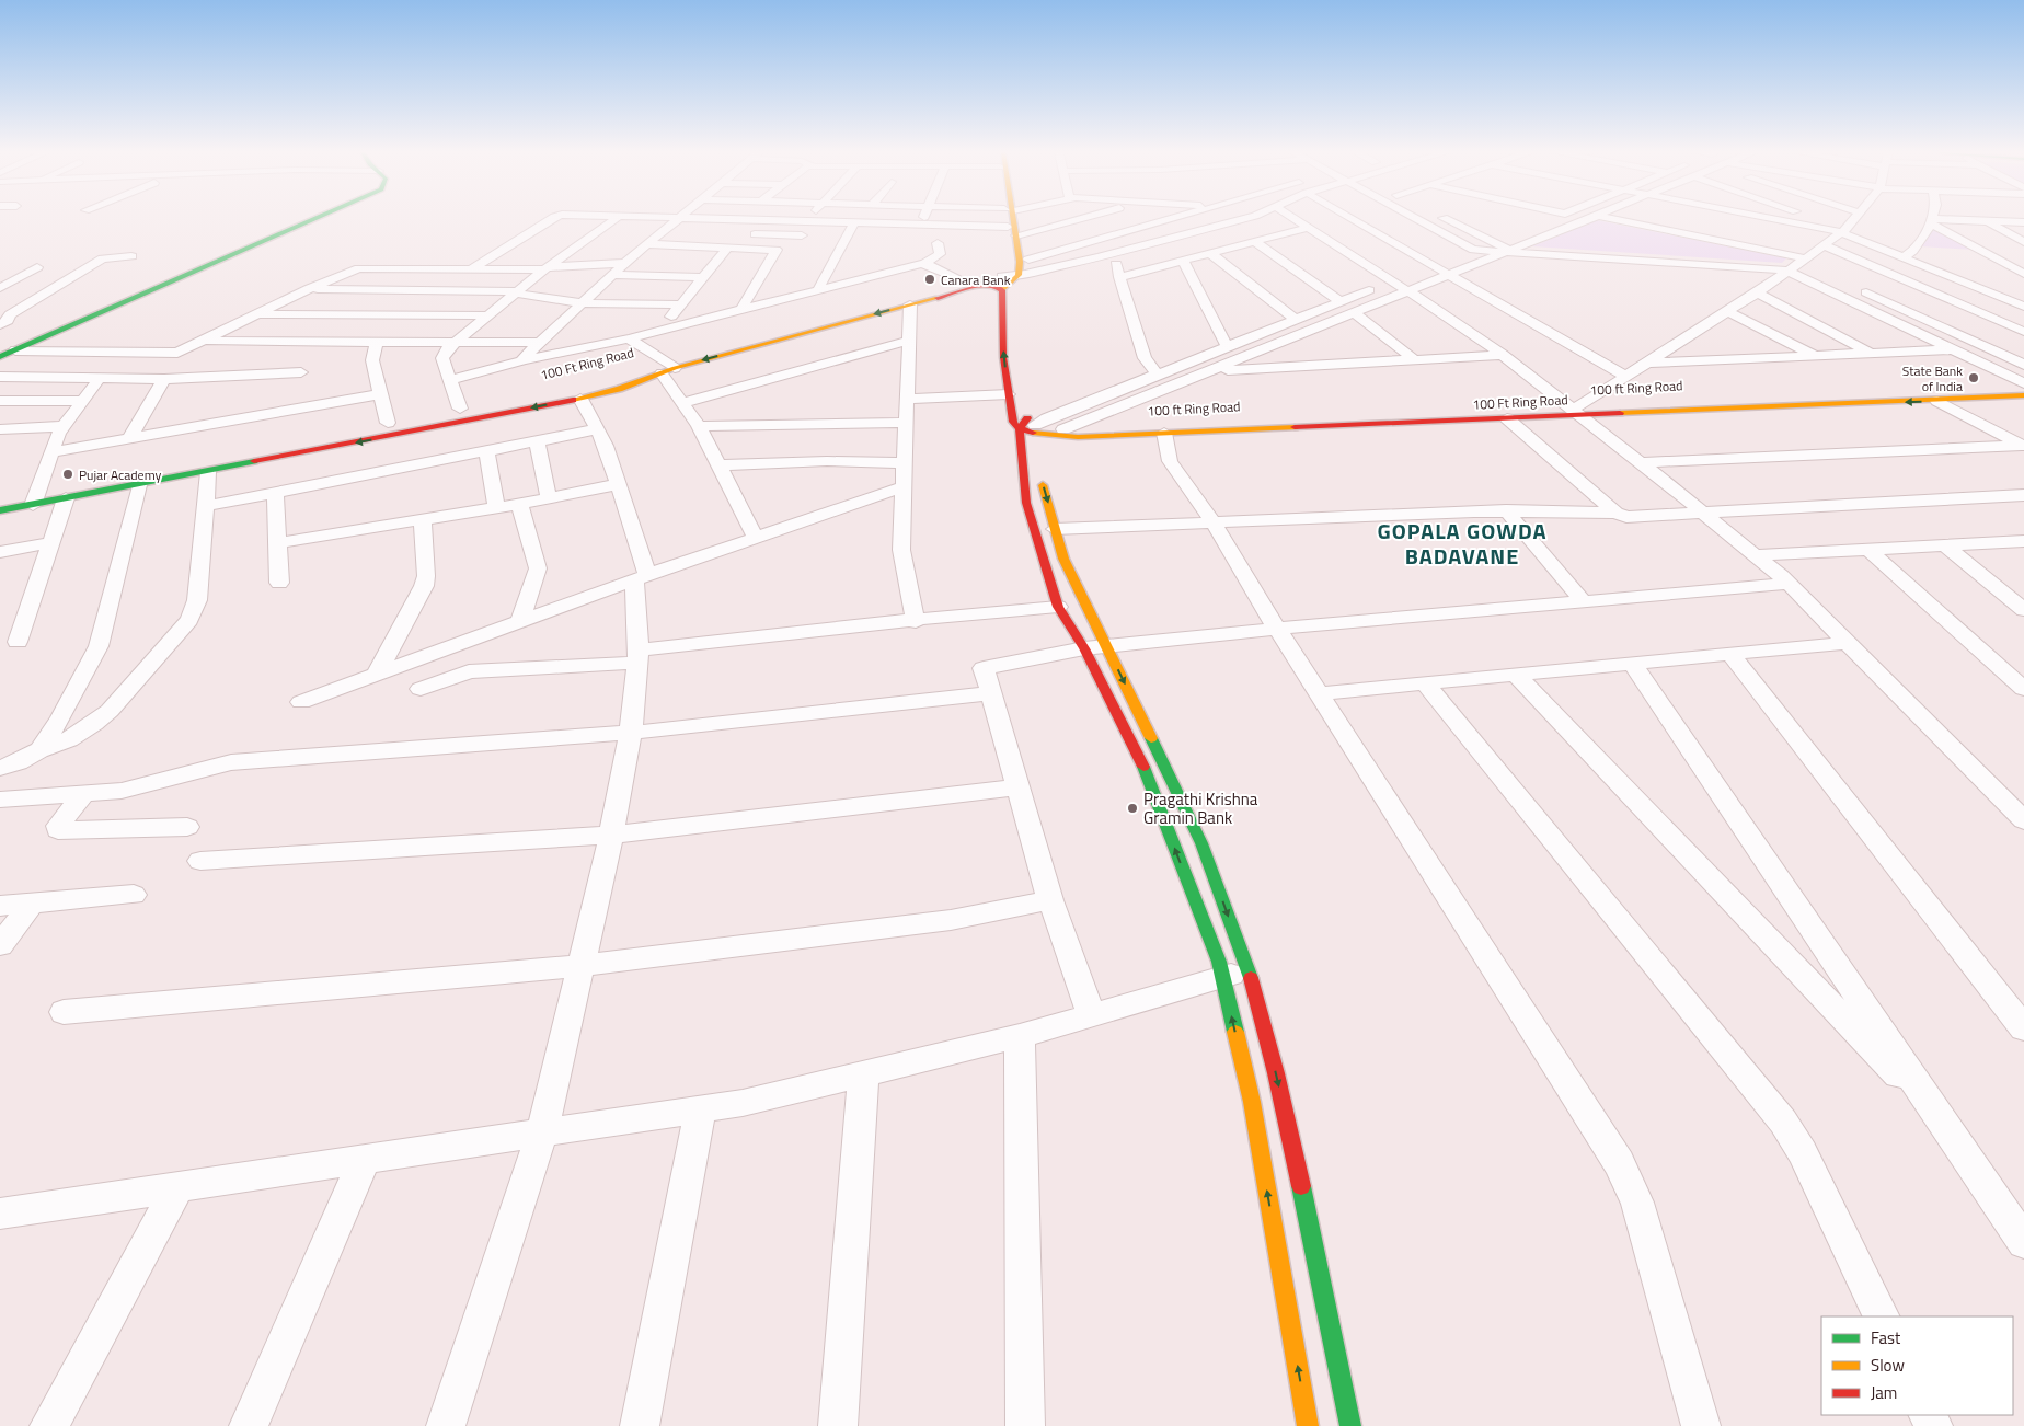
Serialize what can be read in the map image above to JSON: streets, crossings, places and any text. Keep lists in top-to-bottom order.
{
  "streets": {
    "main road": ["100 Ft Ring Road", "100 ft Ring Road"]
  },
  "crossings": [
    ["100 Ft Ring Road", "100 ft Ring Road"]
  ],
  "districts": ["GOPALA GOWDA BADAVANE"],
  "places": [
    "Canara Bank",
    "State Bank of India",
    "Pujar Academy",
    "Pragathi Krishna Gramin Bank"
  ],
  "legend": ["Fast", "Slow", "Jam"]
}
